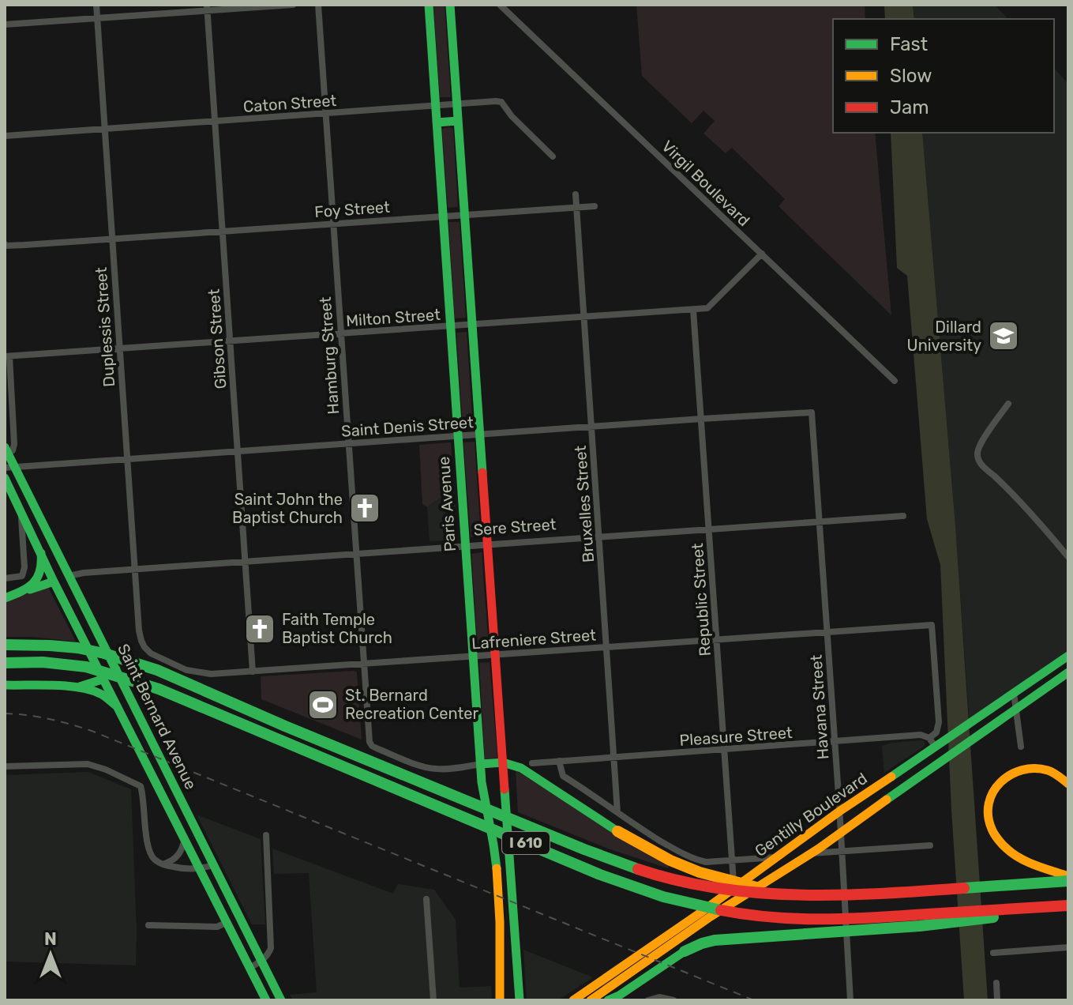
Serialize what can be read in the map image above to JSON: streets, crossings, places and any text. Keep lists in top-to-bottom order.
{
  "streets": {
    "main road": [
      "Paris Avenue",
      "Sere Street",
      "Saint Bernard Avenue",
      "Gentilly Boulevard",
      "I 610"
    ],
    "street": [
      "Caton Street",
      "Virgil Boulevard",
      "Foy Street",
      "Milton Street",
      "Duplessis Street",
      "Gibson Street",
      "Hamburg Street",
      "Saint Denis Street",
      "Bruxelles Street",
      "Republic Street",
      "Lafreniere Street",
      "Havana Street",
      "Pleasure Street"
    ]
  },
  "crossings": [
    ["Caton Street", "Duplessis Street"],
    ["Caton Street", "Gibson Street"],
    ["Caton Street", "Hamburg Street"],
    ["Caton Street", "Paris Avenue"],
    ["Virgil Boulevard", "Milton Street"],
    ["Foy Street", "Duplessis Street"],
    ["Foy Street", "Gibson Street"],
    ["Foy Street", "Hamburg Street"],
    ["Foy Street", "Paris Avenue"],
    ["Foy Street", "Bruxelles Street"],
    ["Milton Street", "Duplessis Street"],
    ["Milton Street", "Gibson Street"],
    ["Milton Street", "Hamburg Street"],
    ["Milton Street", "Paris Avenue"],
    ["Milton Street", "Bruxelles Street"],
    ["Milton Street", "Republic Street"],
    ["Duplessis Street", "Saint Denis Street"],
    ["Duplessis Street", "Sere Street"],
    ["Duplessis Street", "Lafreniere Street"],
    ["Gibson Street", "Saint Denis Street"],
    ["Gibson Street", "Sere Street"],
    ["Gibson Street", "Lafreniere Street"],
    ["Hamburg Street", "Saint Denis Street"],
    ["Hamburg Street", "Paris Avenue"],
    ["Hamburg Street", "Sere Street"],
    ["Hamburg Street", "Lafreniere Street"],
    ["Saint Denis Street", "Paris Avenue"],
    ["Saint Denis Street", "Bruxelles Street"],
    ["Saint Denis Street", "Republic Street"],
    ["Saint Denis Street", "Havana Street"],
    ["Saint Denis Street", "Saint Bernard Avenue"],
    ["Paris Avenue", "Sere Street"],
    ["Paris Avenue", "Lafreniere Street"],
    ["Bruxelles Street", "Sere Street"],
    ["Bruxelles Street", "Lafreniere Street"],
    ["Bruxelles Street", "Pleasure Street"],
    ["Sere Street", "Republic Street"],
    ["Sere Street", "Havana Street"],
    ["Sere Street", "Saint Bernard Avenue"],
    ["Republic Street", "Lafreniere Street"],
    ["Republic Street", "Pleasure Street"],
    ["Republic Street", "Gentilly Boulevard"],
    ["Lafreniere Street", "Havana Street"],
    ["Lafreniere Street", "Pleasure Street"],
    ["Lafreniere Street", "Gentilly Boulevard"],
    ["Havana Street", "Pleasure Street"],
    ["Havana Street", "Gentilly Boulevard"],
    ["Pleasure Street", "Gentilly Boulevard"]
  ],
  "places": {
    "school or university": ["Dillard University"],
    "church": ["Saint John the Baptist Church", "Faith Temple Baptist Church"],
    "sports": ["St. Bernard Recreation Center"]
  },
  "legend": ["Fast", "Slow", "Jam"],
  "north": "top"
}
